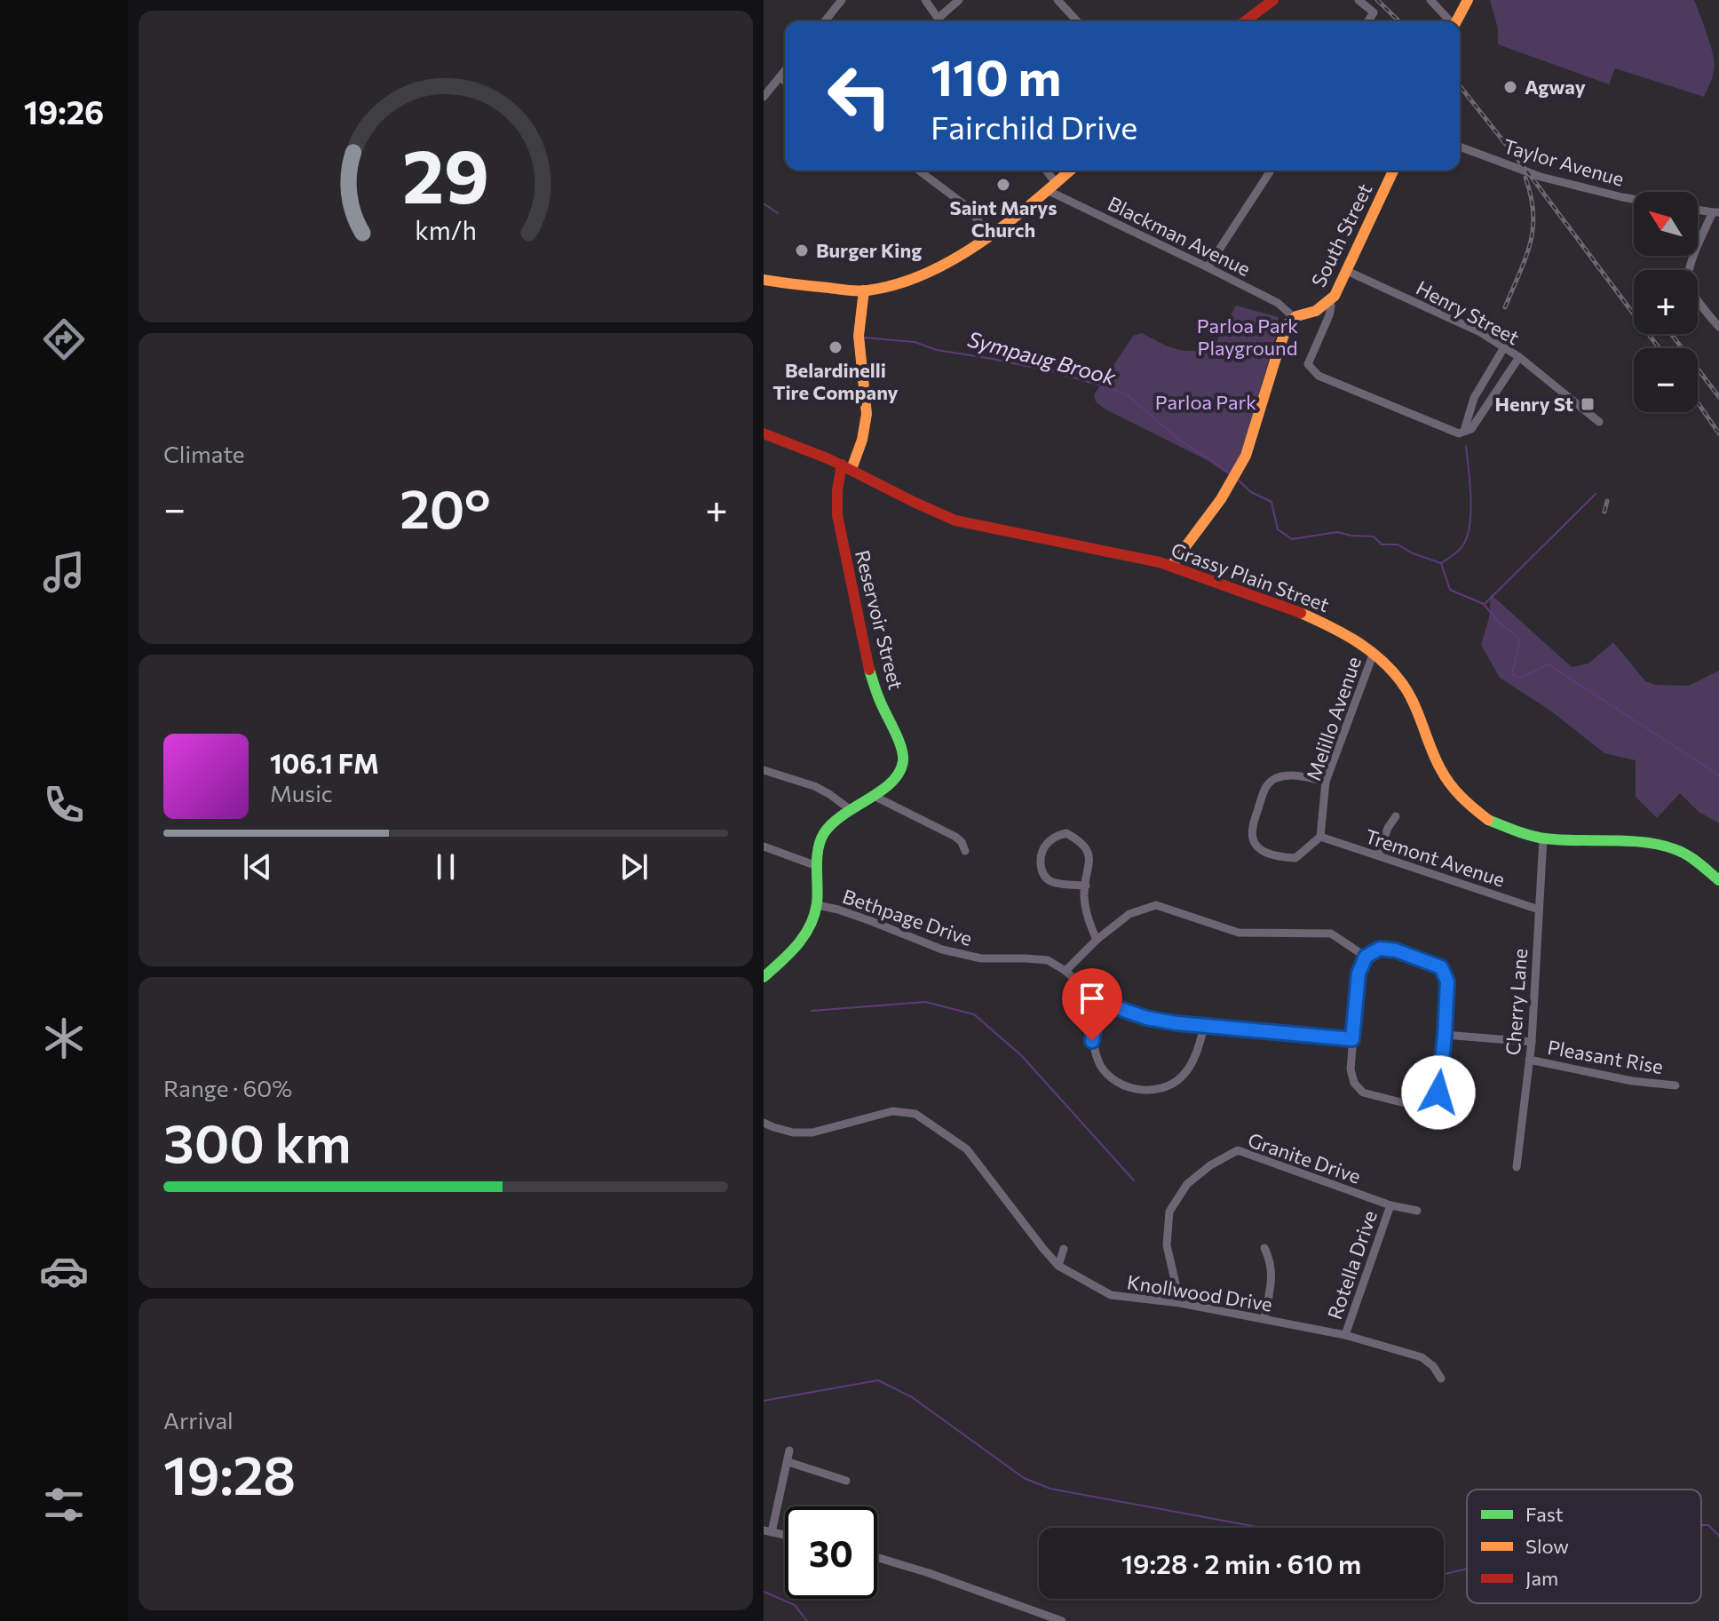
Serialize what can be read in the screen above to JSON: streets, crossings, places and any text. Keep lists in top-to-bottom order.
{
  "streets": {
    "main road": ["South Street", "Grassy Plain Street", "Reservoir Street"],
    "street": [
      "Taylor Avenue",
      "Blackman Avenue",
      "Henry Street",
      "Melillo Avenue",
      "Tremont Avenue",
      "Bethpage Drive",
      "Cherry Lane",
      "Pleasant Rise",
      "Granite Drive",
      "Rotella Drive",
      "Knollwood Drive"
    ]
  },
  "crossings": [
    ["South Street", "Blackman Avenue"],
    ["South Street", "Henry Street"],
    ["Grassy Plain Street", "Reservoir Street"],
    ["Grassy Plain Street", "Melillo Avenue"],
    ["Grassy Plain Street", "Cherry Lane"],
    ["Reservoir Street", "Bethpage Drive"],
    ["Melillo Avenue", "Tremont Avenue"],
    ["Tremont Avenue", "Cherry Lane"],
    ["Cherry Lane", "Pleasant Rise"],
    ["Granite Drive", "Rotella Drive"],
    ["Granite Drive", "Knollwood Drive"],
    ["Rotella Drive", "Knollwood Drive"]
  ],
  "water": ["Sympaug Brook"],
  "parks": ["Parloa Park Playground", "Parloa Park"],
  "places": {
    "other": [
      "Agway",
      "Saint Marys Church",
      "Burger King",
      "Belardinelli Tire Company"
    ],
    "transit": ["Henry St"]
  },
  "legend": ["Fast", "Slow", "Jam"],
  "north": "top left",
  "page": {
    "tabs": "19:26",
    "turn": ["110 m", "Fairchild Drive"],
    "map_buttons": ["+", "−"],
    "tile": [
      "Climate",
      ["Range · 60%", "300 km"],
      ["Arrival", "19:28"]
    ],
    "heat": ["−", "20°", "+"],
    "song": ["106.1 FM", "Music"],
    "limit": "30",
    "trip": "19:28 · 2 min · 610 m",
    "gauge": ["29", "km/h"]
  }
}
